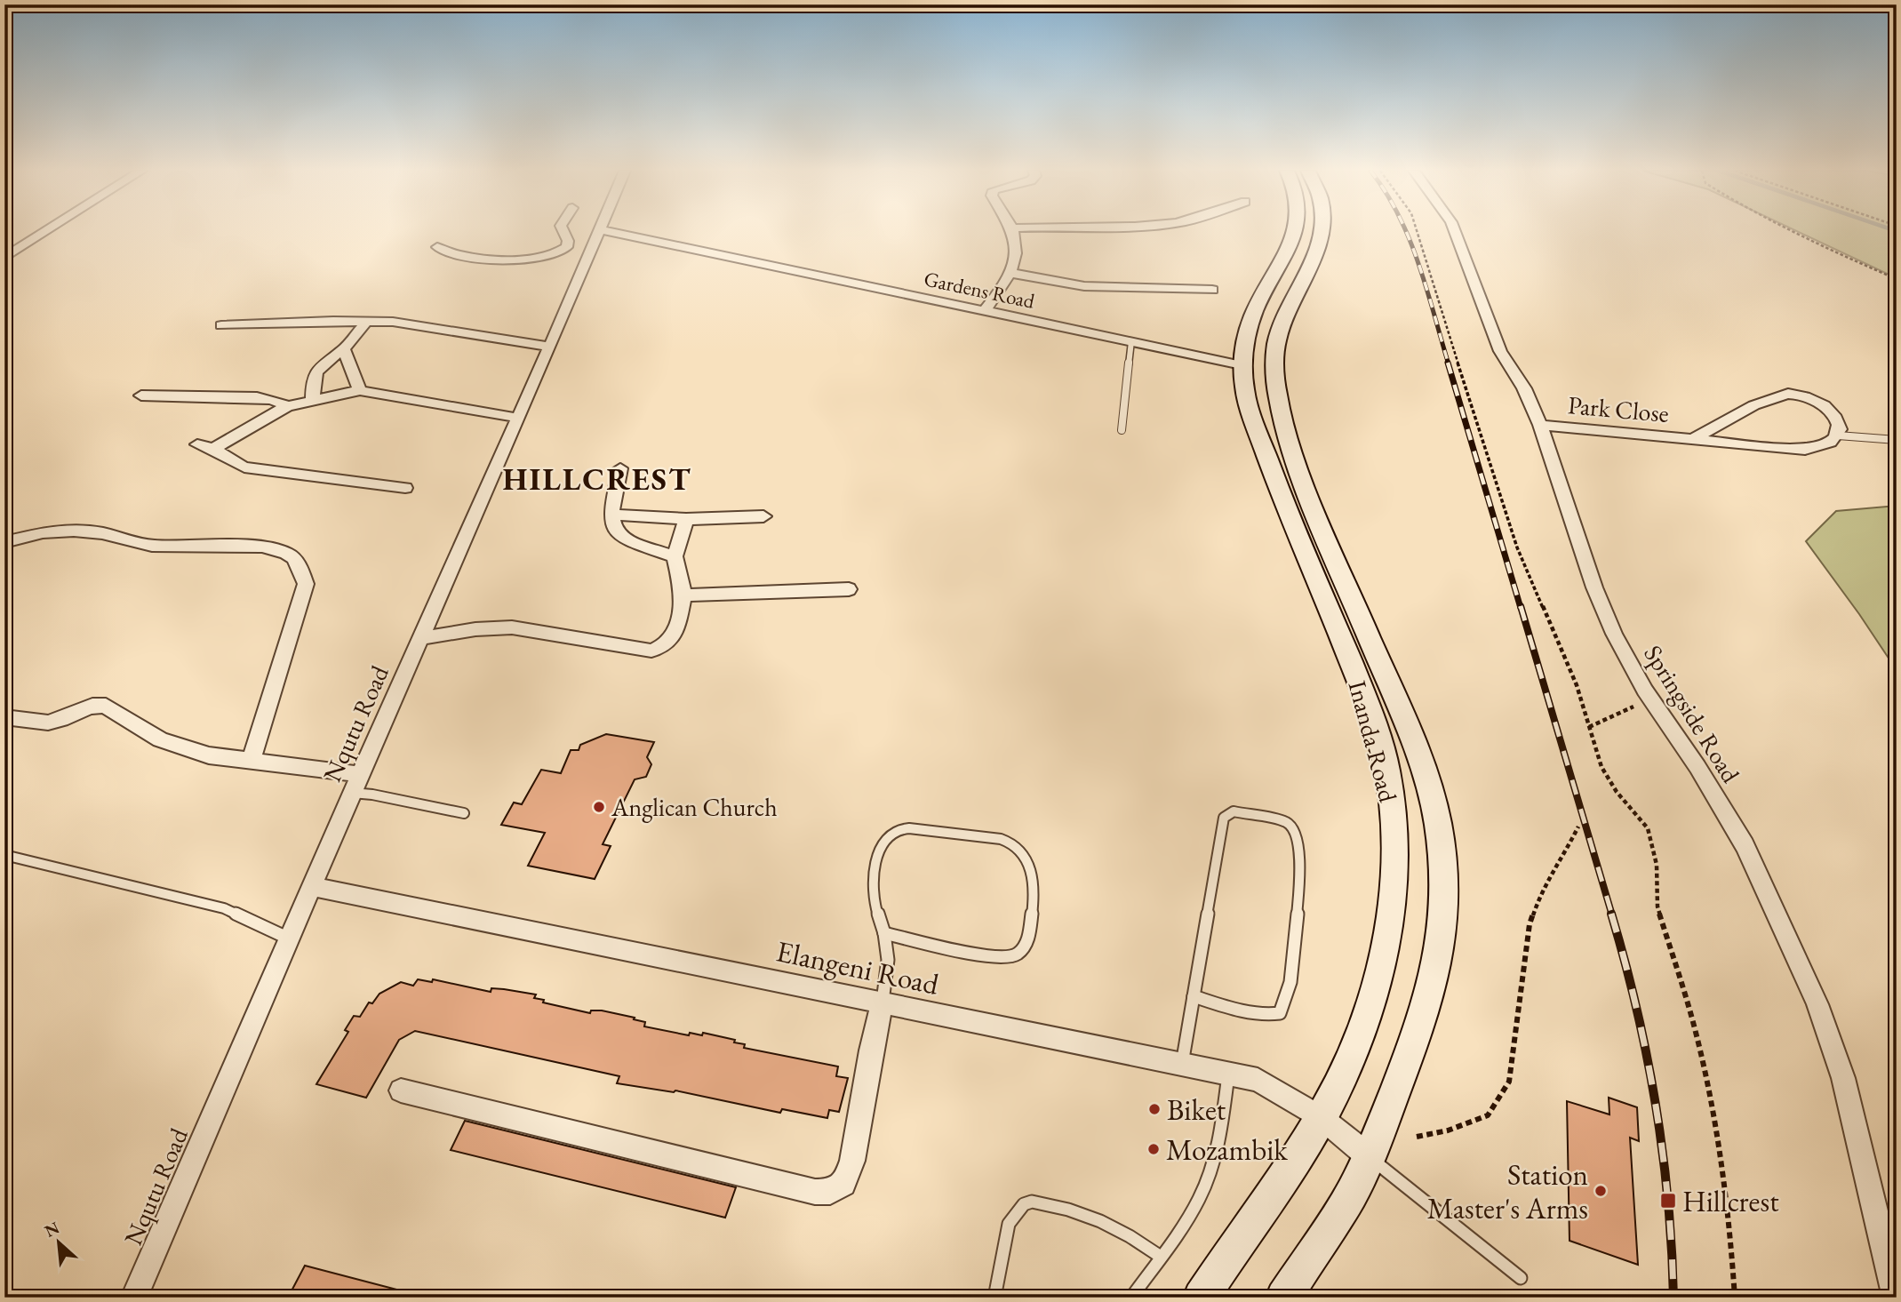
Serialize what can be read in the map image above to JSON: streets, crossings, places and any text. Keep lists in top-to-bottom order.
{
  "streets": {
    "main road": ["Inanda Road"],
    "street": [
      "Gardens Road",
      "Park Close",
      "Springside Road",
      "Nqutu Road",
      "Elangeni Road"
    ]
  },
  "crossings": [
    ["Gardens Road", "Inanda Road"],
    ["Park Close", "Springside Road"],
    ["Nqutu Road", "Elangeni Road"],
    ["Inanda Road", "Elangeni Road"]
  ],
  "districts": ["HILLCREST"],
  "places": {
    "other": [
      "Anglican Church",
      "Biket",
      "Mozambik",
      "Station Master's Arms"
    ],
    "transit": ["Hillcrest"]
  },
  "north": "top left"
}
